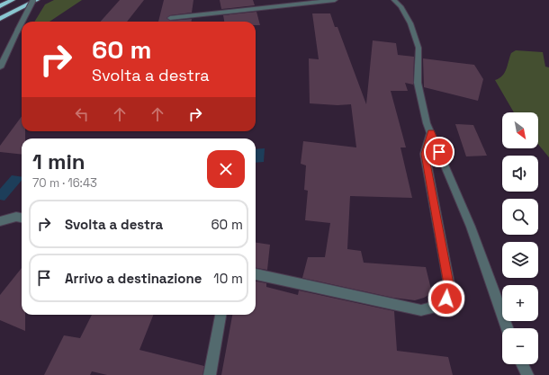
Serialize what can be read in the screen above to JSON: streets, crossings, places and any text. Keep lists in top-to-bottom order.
{
  "north": "bottom right",
  "page": {
    "turn": ["60 m", "Svolta a destra"],
    "map_buttons": ["+", "−"],
    "heading": ["1 min", "70 m · 16:43"],
    "list": [
      {
        "name": "Svolta a destra",
        "value": "60 m"
      },
      {
        "name": "Arrivo a destinazione",
        "value": "10 m"
      }
    ]
  }
}
